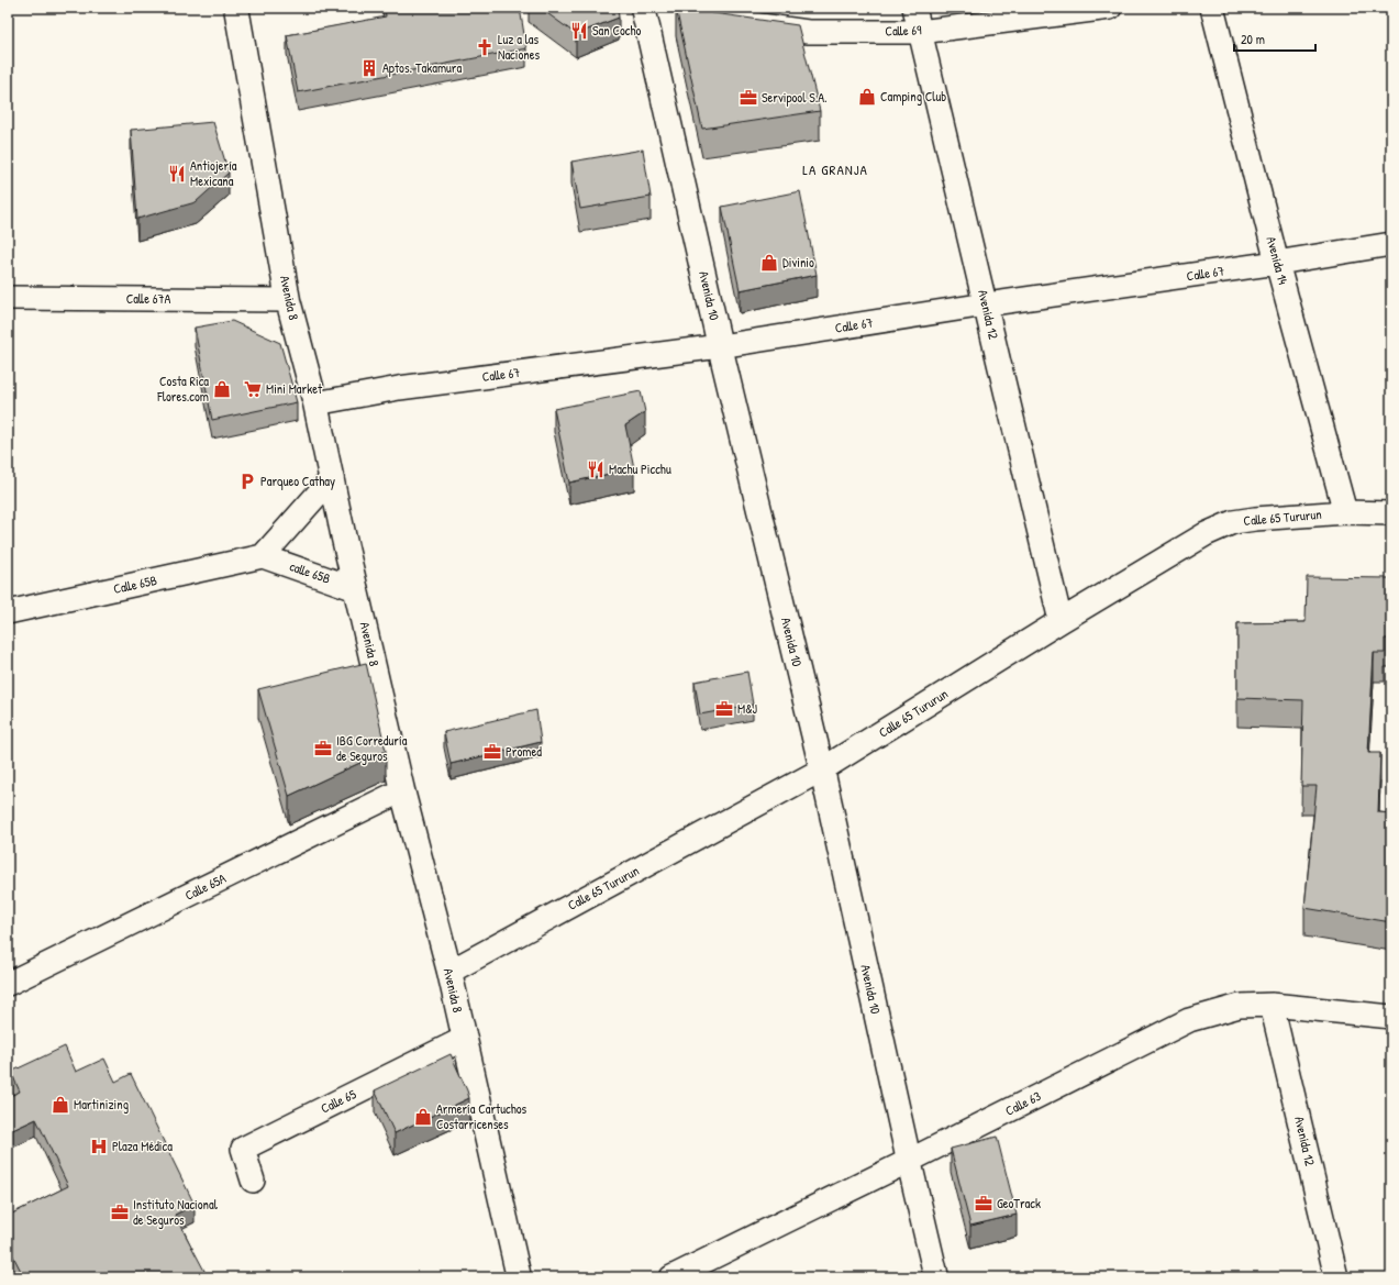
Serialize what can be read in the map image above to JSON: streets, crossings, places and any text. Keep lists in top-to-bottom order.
{
  "streets": {
    "street": [
      "Calle 69",
      "Avenida 14",
      "Calle 67",
      "Avenida 10",
      "Avenida 8",
      "Calle 67A",
      "Avenida 12",
      "Calle 65 Tururun",
      "calle 65B",
      "Calle 65B",
      "Calle 65A",
      "Calle 65",
      "Calle 63"
    ]
  },
  "crossings": [
    ["Calle 69", "Avenida 12"],
    ["Avenida 14", "Calle 67"],
    ["Avenida 14", "Calle 65 Tururun"],
    ["Calle 67", "Avenida 10"],
    ["Calle 67", "Avenida 8"],
    ["Calle 67", "Avenida 12"],
    ["Avenida 10", "Calle 65 Tururun"],
    ["Avenida 10", "Calle 63"],
    ["Avenida 8", "Calle 67A"],
    ["Avenida 8", "Calle 65 Tururun"],
    ["Avenida 8", "calle 65B"],
    ["Avenida 8", "Calle 65A"],
    ["Avenida 8", "Calle 65"],
    ["Avenida 12", "Calle 65 Tururun"],
    ["Avenida 12", "Calle 63"],
    ["calle 65B", "Calle 65B"]
  ],
  "districts": ["LA GRANJA"],
  "places": {
    "restaurant": ["San Cocho", "Antiojería Mexicana", "Machu Picchu"],
    "church": ["Luz a las Naciones"],
    "building": ["Aptos. Takamura"],
    "shop": [
      "Camping Club",
      "Divinio",
      "Costa Rica Flores.com",
      "Martinizing",
      "Armería Cartuchos Costarricenses"
    ],
    "office": [
      "Servipool S.A.",
      "M&J",
      "IBG Correduría de Seguros",
      "Promed",
      "GeoTrack",
      "Instituto Nacional de Seguros"
    ],
    "supermarket": ["Mini Market"],
    "parking": ["Parqueo Cathay"],
    "hospital": ["Plaza Médica"]
  },
  "scale_bar": "20 m"
}
